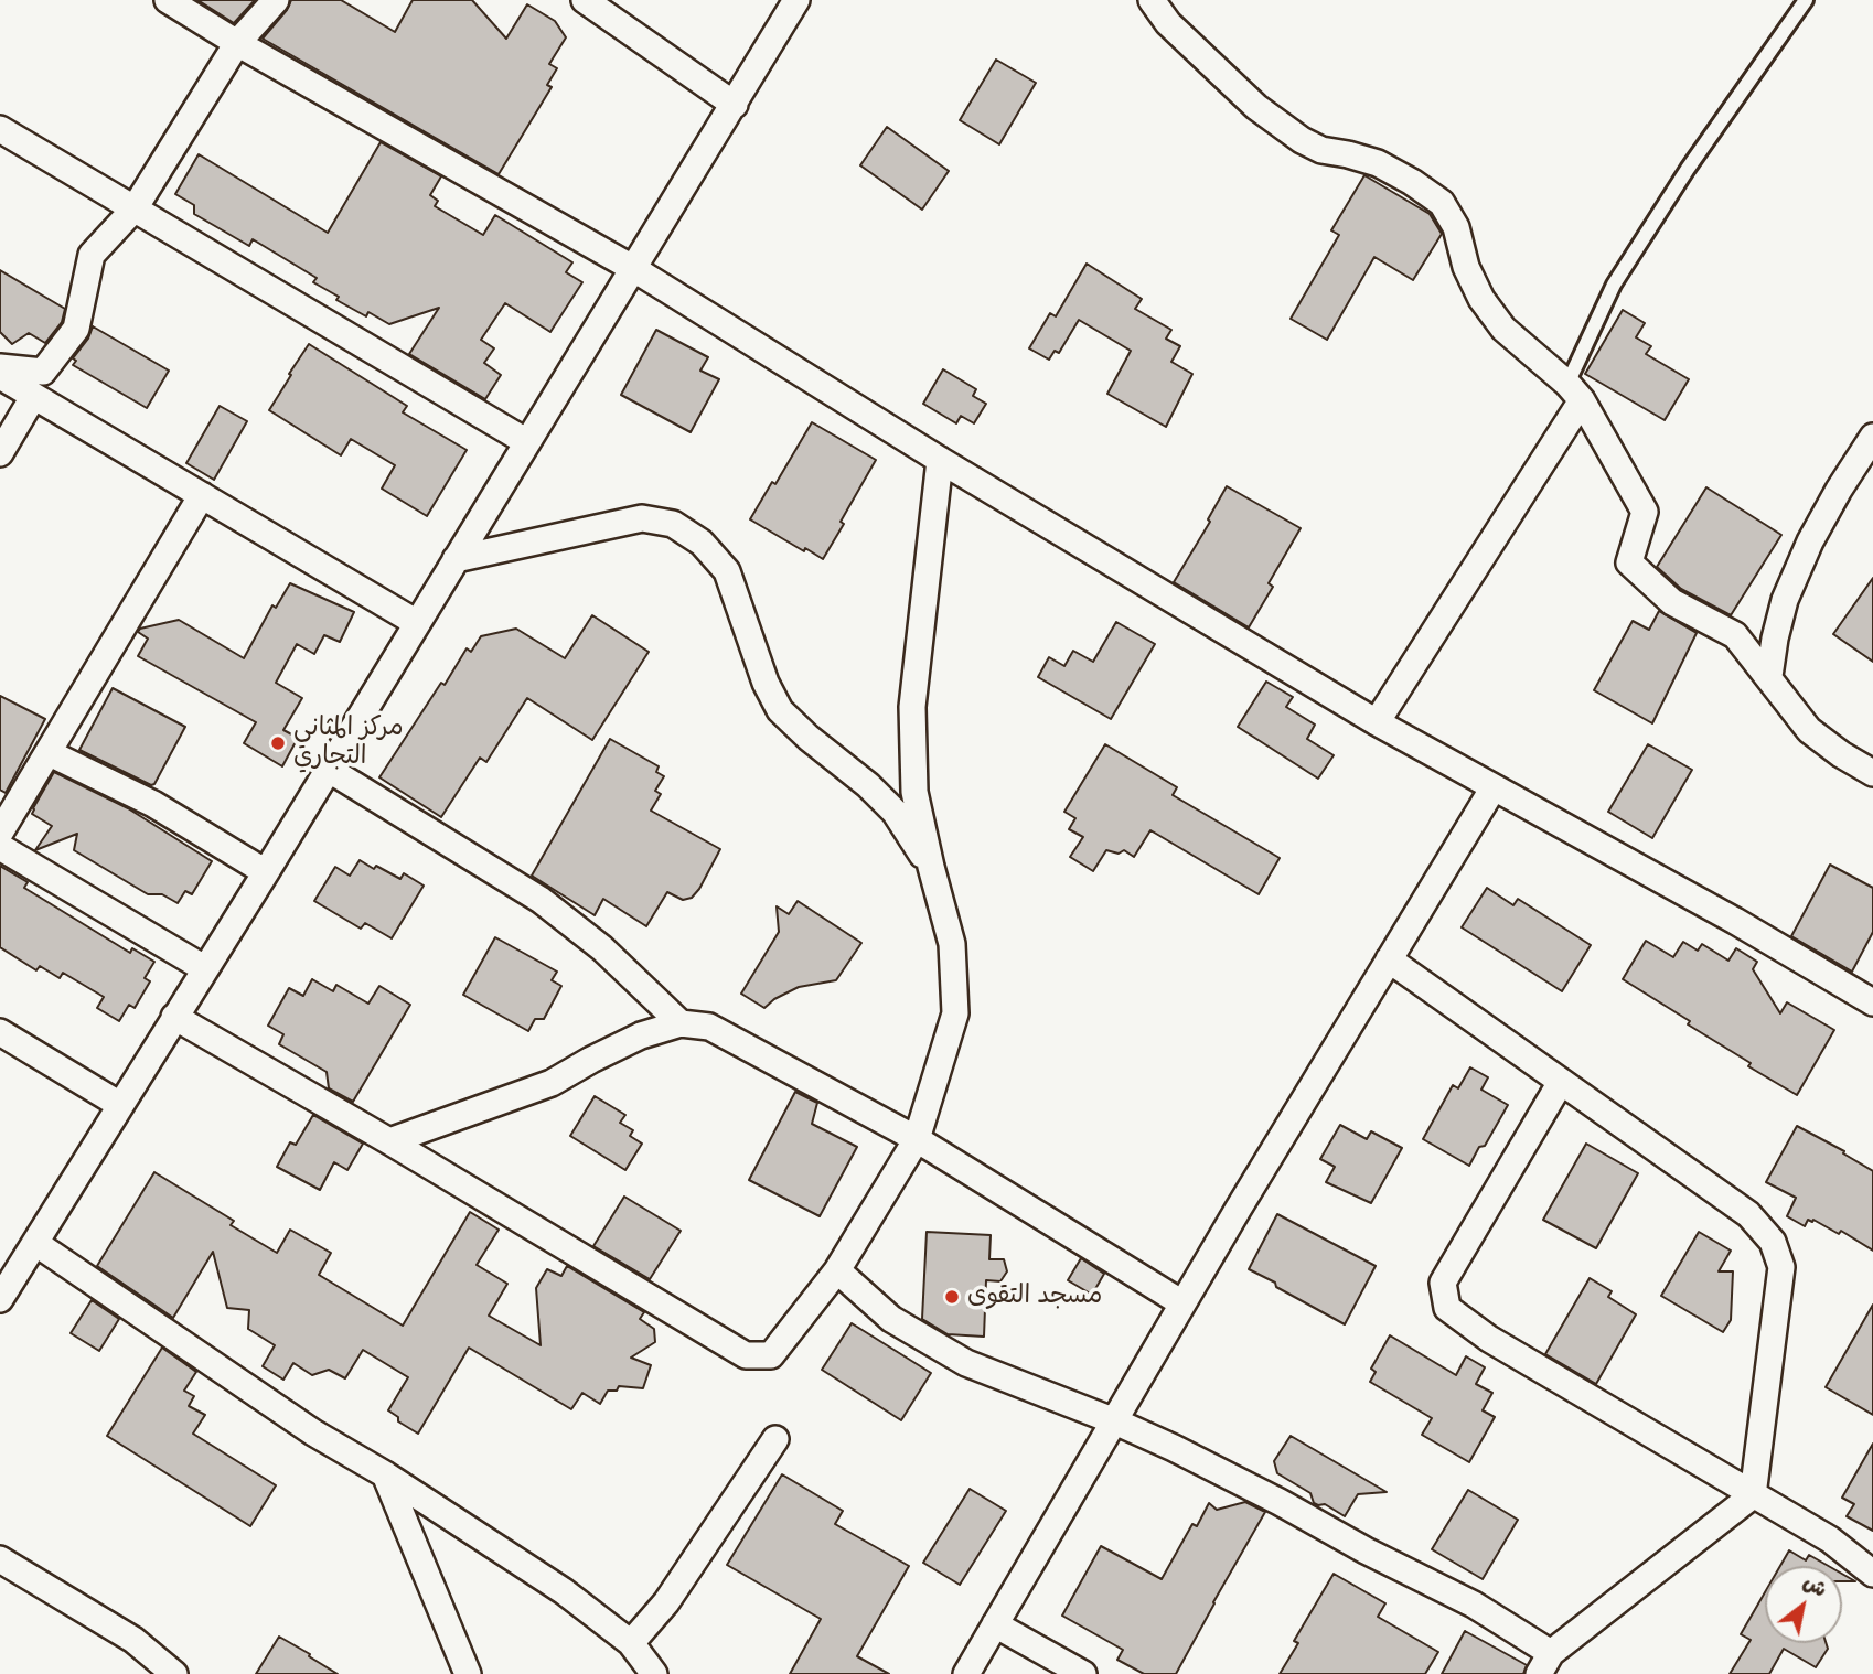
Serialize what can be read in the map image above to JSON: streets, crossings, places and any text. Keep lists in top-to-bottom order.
{
  "places": ["مركز المثاني التجاري", "مسجد التقوى"],
  "north": "top right"
}
